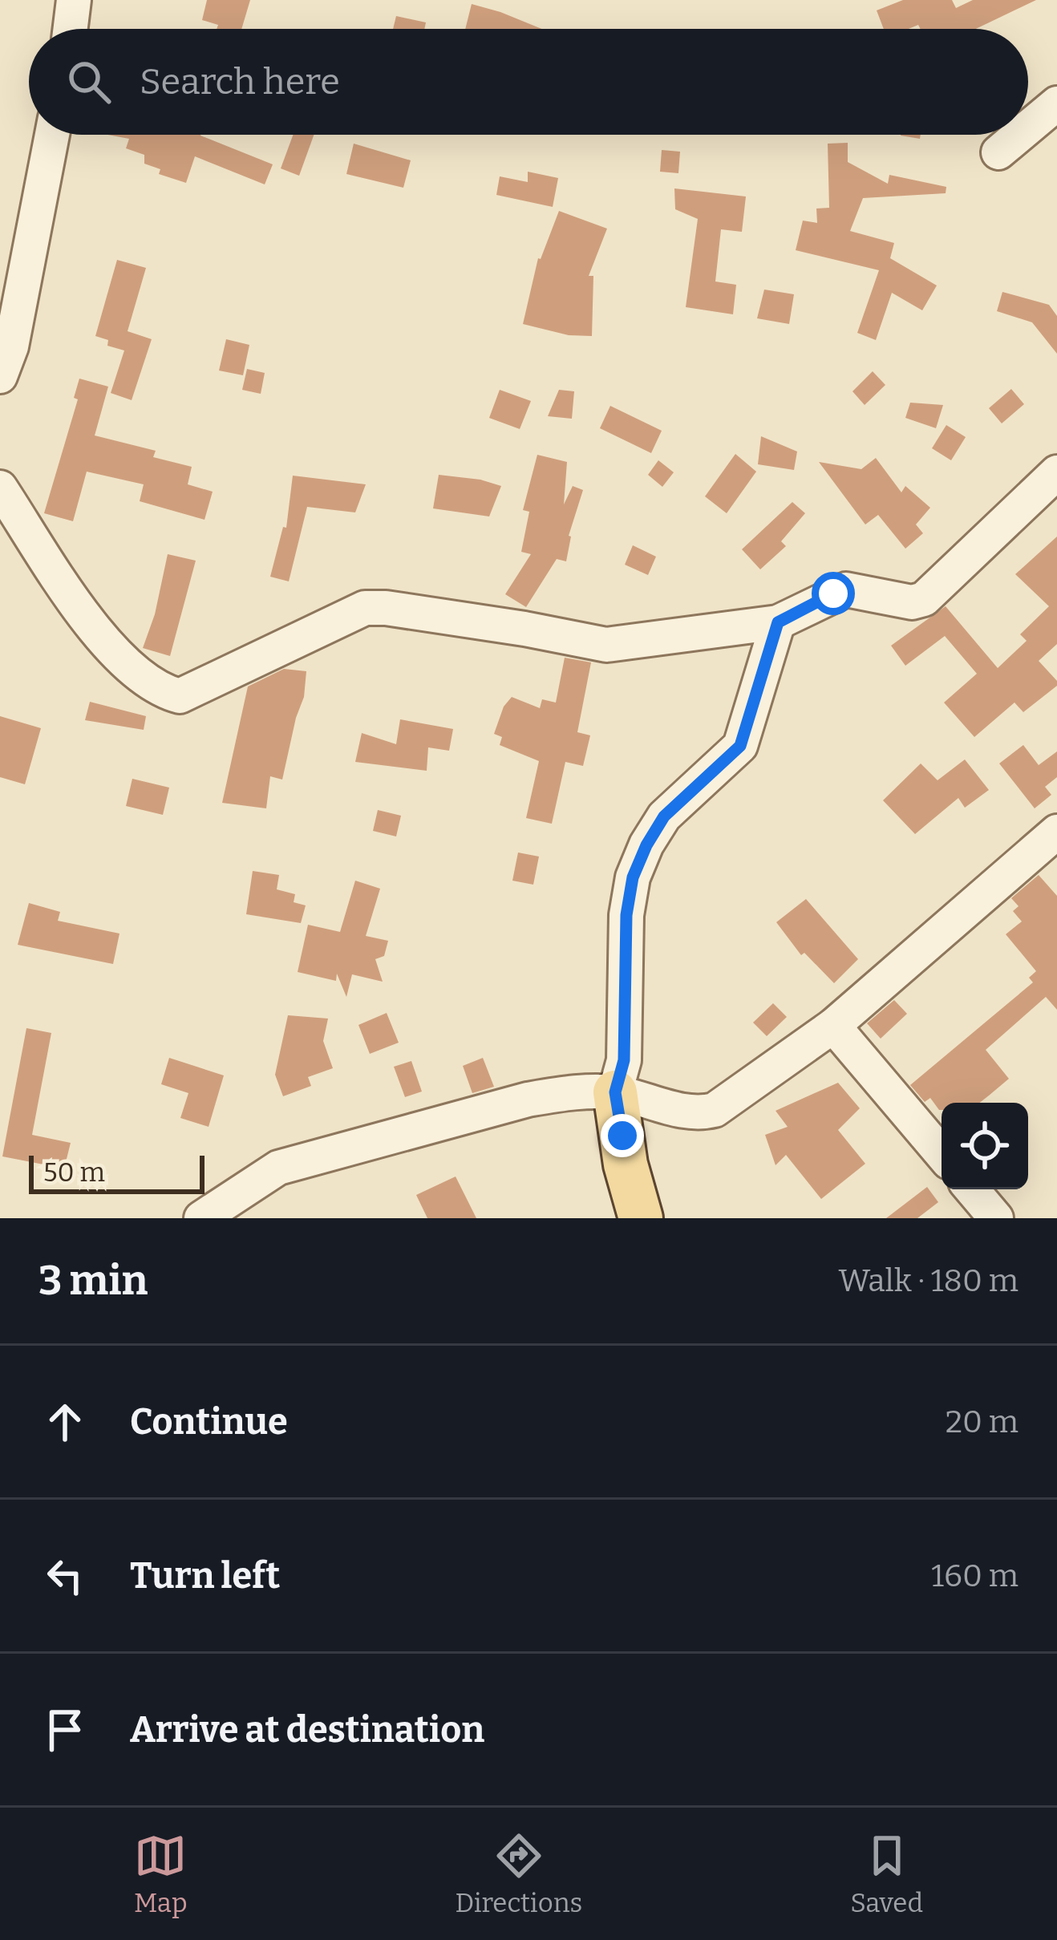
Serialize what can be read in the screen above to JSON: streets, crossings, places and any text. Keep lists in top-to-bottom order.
{
  "scale_bar": "50 m",
  "page": {
    "search": "Search here",
    "scale": "50 m",
    "heading": ["3 min", "Walk · 180 m"],
    "list": [
      ["Continue", "20 m"],
      ["Turn left", "160 m"],
      "Arrive at destination"
    ],
    "nav": ["Map", "Directions", "Saved"]
  }
}
